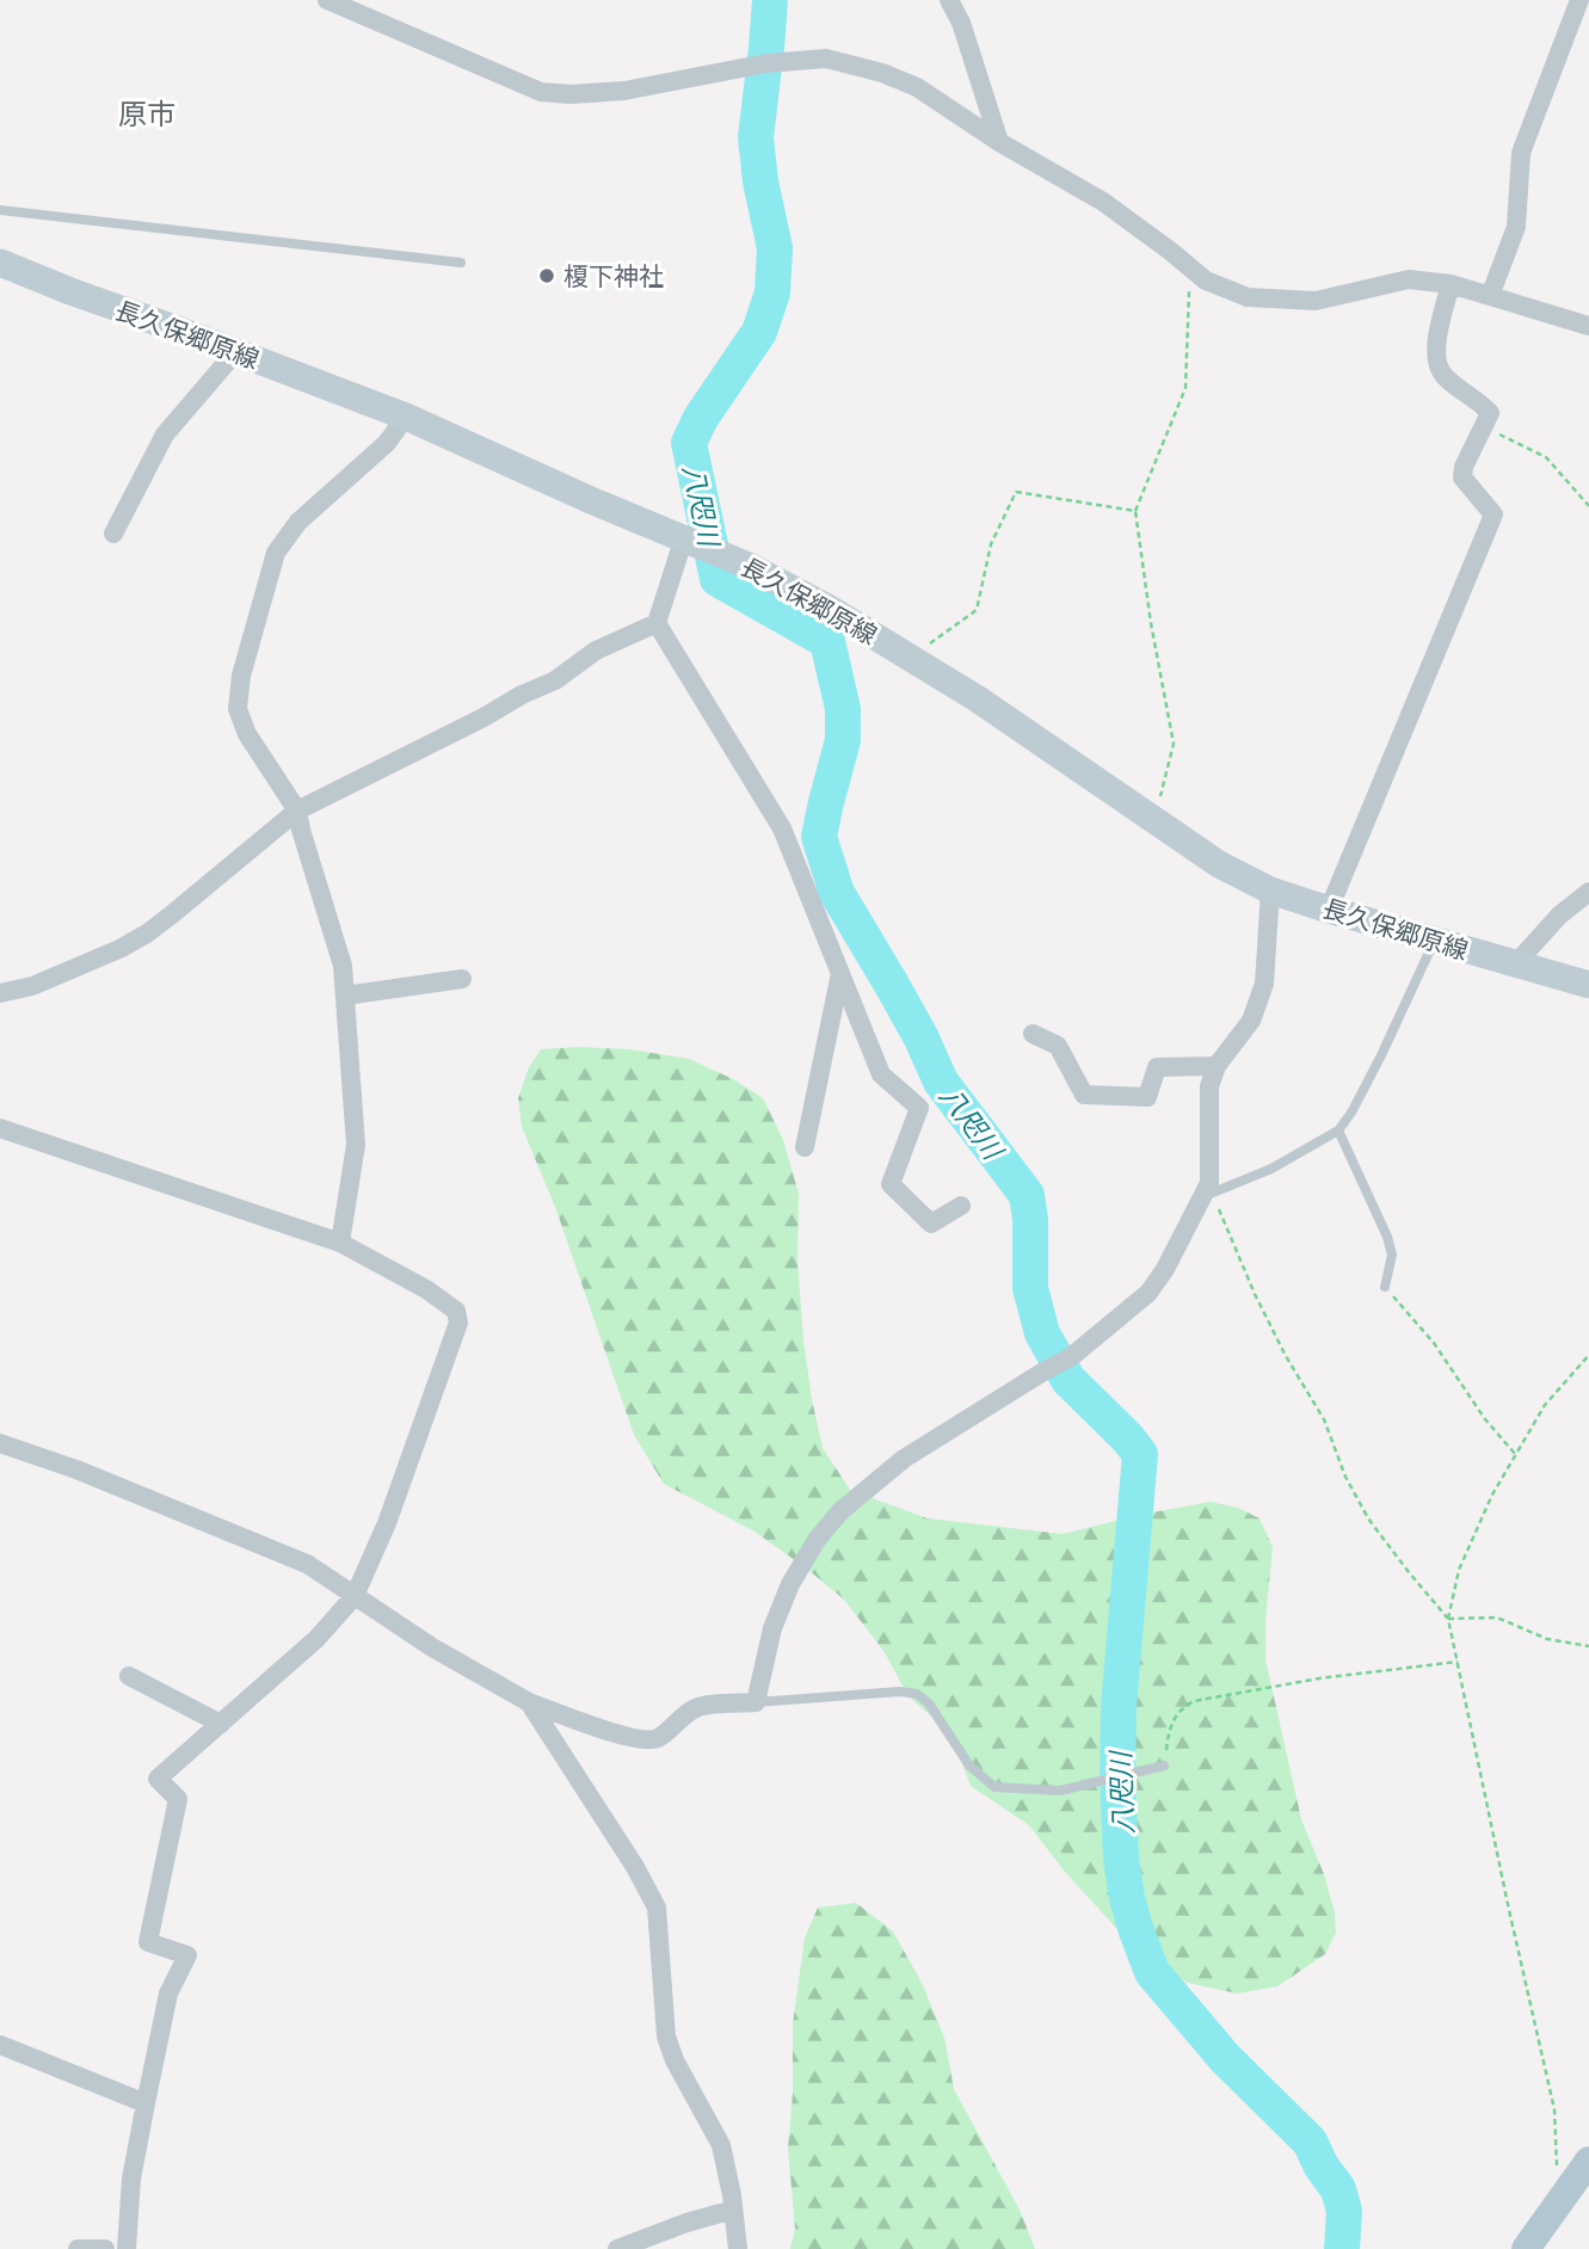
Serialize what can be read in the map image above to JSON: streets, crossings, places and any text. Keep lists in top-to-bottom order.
{
  "streets": {
    "main road": ["長久保郷原線"]
  },
  "districts": ["原市"],
  "water": ["八咫川"],
  "places": ["榎下神社"]
}
